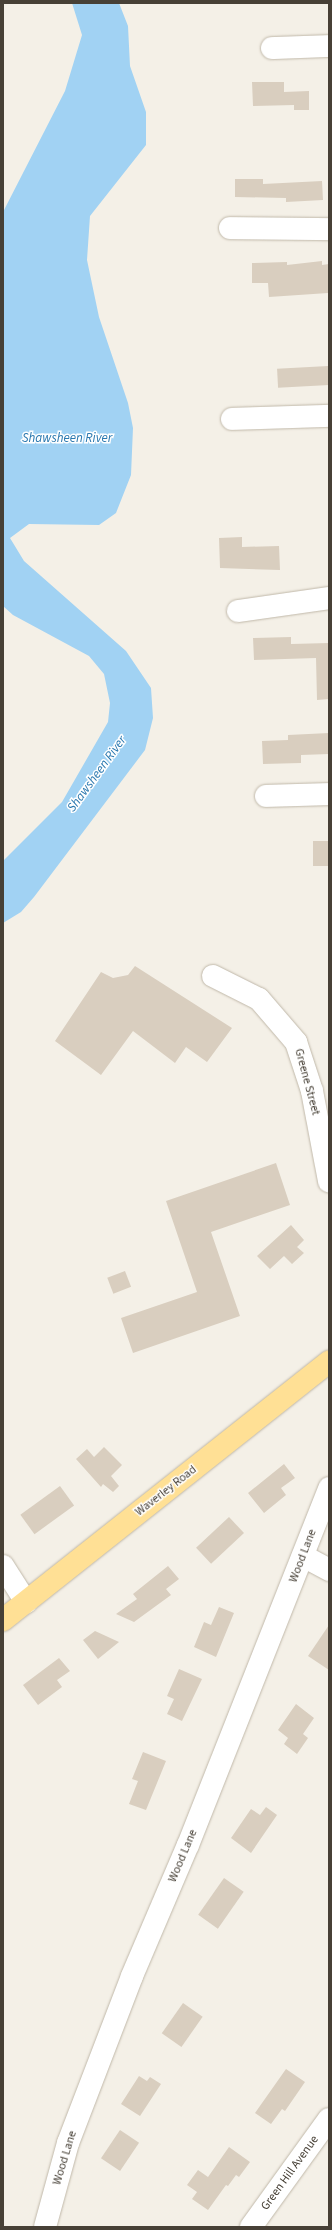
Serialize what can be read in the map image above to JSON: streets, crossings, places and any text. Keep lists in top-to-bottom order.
{
  "streets": {
    "main road": ["Waverley Road"],
    "street": ["Greene Street", "Wood Lane", "Green Hill Avenue"]
  },
  "water": ["Shawsheen River"]
}
